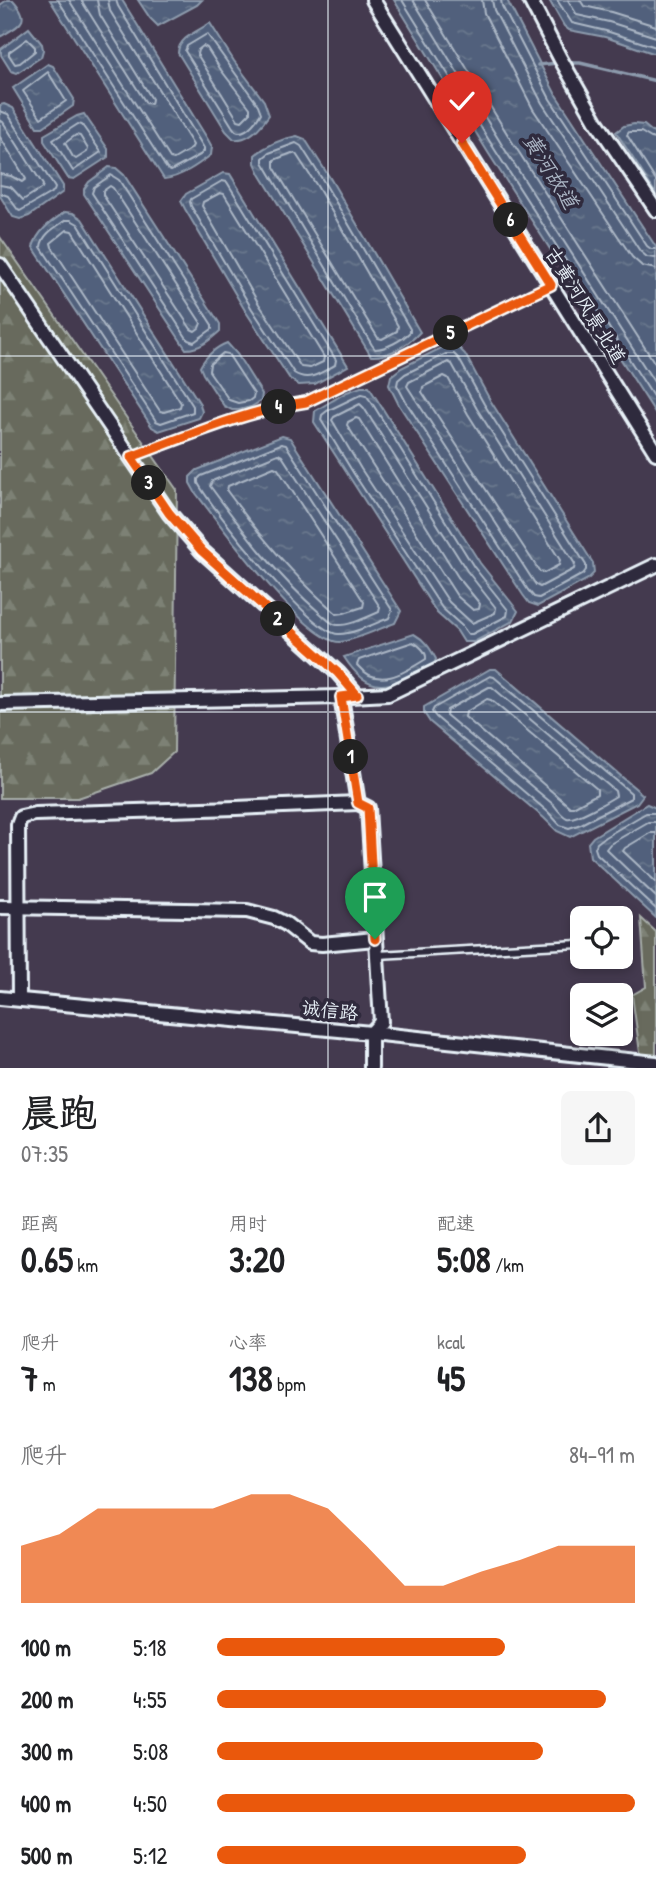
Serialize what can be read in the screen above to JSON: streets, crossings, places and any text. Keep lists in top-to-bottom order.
{
  "streets": {
    "street": ["古黄河风景北道", "诚信路"]
  },
  "water": ["黄河故道"],
  "page": {
    "pins": [
      "6",
      "5",
      "4",
      "3",
      "2",
      "1"
    ],
    "heading": ["晨跑", "07:35"],
    "stats": [
      ["距离", "0.65 km"],
      ["用时", "3:20"],
      ["配速", "5:08 /km"],
      ["爬升", "7 m"],
      ["心率", "138 bpm"],
      ["kcal", "45"]
    ],
    "chart": ["爬升", "84–91 m"],
    "list": [
      {
        "name": "100 m",
        "note": "5:18"
      },
      {
        "name": "200 m",
        "note": "4:55"
      },
      {
        "name": "300 m",
        "note": "5:08"
      },
      {
        "name": "400 m",
        "note": "4:50"
      },
      {
        "name": "500 m",
        "note": "5:12"
      }
    ]
  }
}
